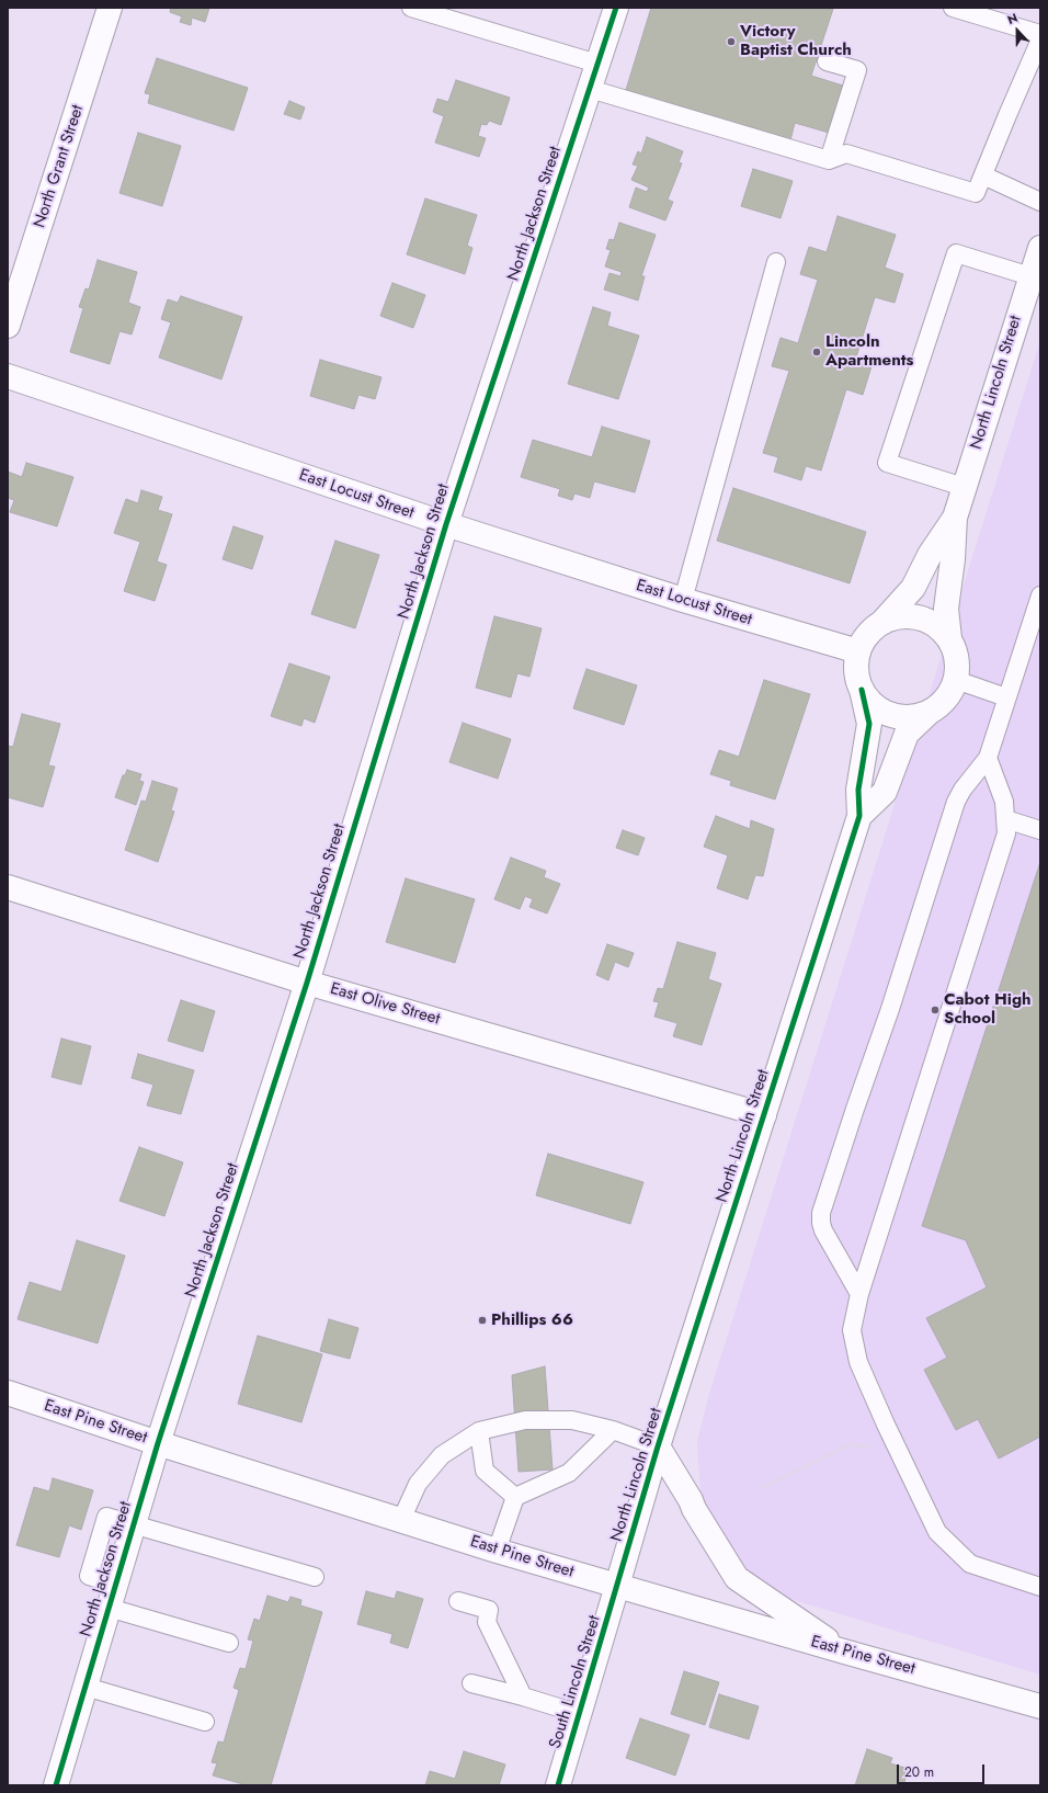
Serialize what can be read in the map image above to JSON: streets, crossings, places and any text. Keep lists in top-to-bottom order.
{
  "streets": {
    "street": [
      "North Grant Street",
      "North Jackson Street",
      "North Lincoln Street",
      "East Locust Street",
      "East Olive Street",
      "East Pine Street",
      "South Lincoln Street"
    ]
  },
  "crossings": [
    ["North Jackson Street", "East Locust Street"],
    ["North Jackson Street", "East Olive Street"],
    ["North Jackson Street", "East Pine Street"],
    ["North Lincoln Street", "East Locust Street"],
    ["North Lincoln Street", "East Olive Street"],
    ["North Lincoln Street", "East Pine Street"],
    ["North Lincoln Street", "South Lincoln Street"],
    ["East Pine Street", "South Lincoln Street"]
  ],
  "places": [
    "Victory Baptist Church",
    "Lincoln Apartments",
    "Cabot High School",
    "Phillips 66"
  ],
  "scale_bar": "20 m",
  "north": "top"
}
